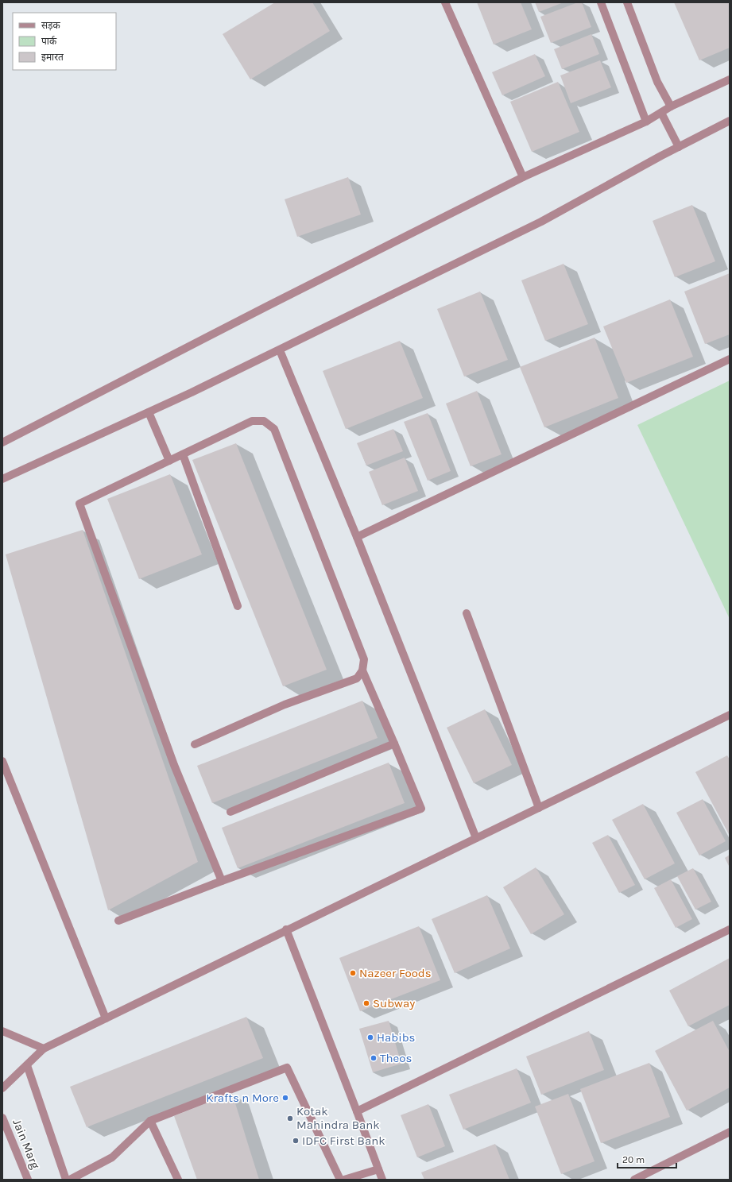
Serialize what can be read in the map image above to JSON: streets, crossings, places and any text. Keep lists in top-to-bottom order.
{
  "streets": {
    "street": ["Jain Marg"]
  },
  "places": [
    "Nazeer Foods",
    "Subway",
    "Habibs",
    "Theos",
    "Krafts n More",
    "Kotak Mahindra Bank",
    "IDFC First Bank"
  ],
  "legend": ["सड़क", "पार्क", "इमारत"],
  "scale_bar": "20 m"
}
